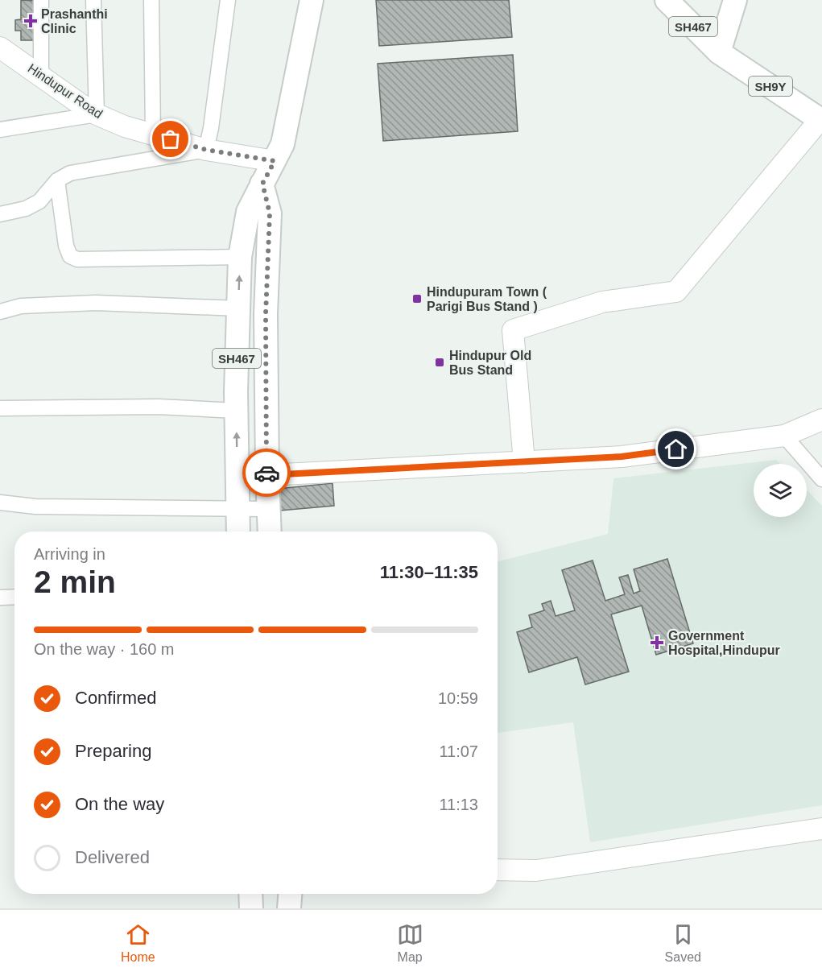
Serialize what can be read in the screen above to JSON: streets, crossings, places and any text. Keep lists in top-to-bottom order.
{
  "streets": {
    "main road": ["SH467", "SH9Y"],
    "street": ["Hindupur Road"]
  },
  "crossings": [
    ["SH467", "SH9Y"],
    ["SH467", "Hindupur Road"]
  ],
  "places": {
    "health": ["Prashanthi Clinic", "Government Hospital,Hindupur"],
    "transit": ["Hindupuram Town ( Parigi Bus Stand )", "Hindupur Old Bus Stand"]
  },
  "page": {
    "heading": ["2 min", "Arriving in", "11:30–11:35"],
    "bar": "On the way · 160 m",
    "list": [
      ["Confirmed", "10:59"],
      ["Preparing", "11:07"],
      ["On the way", "11:13"],
      "Delivered"
    ],
    "tabs": ["Home", "Map", "Saved"]
  }
}
